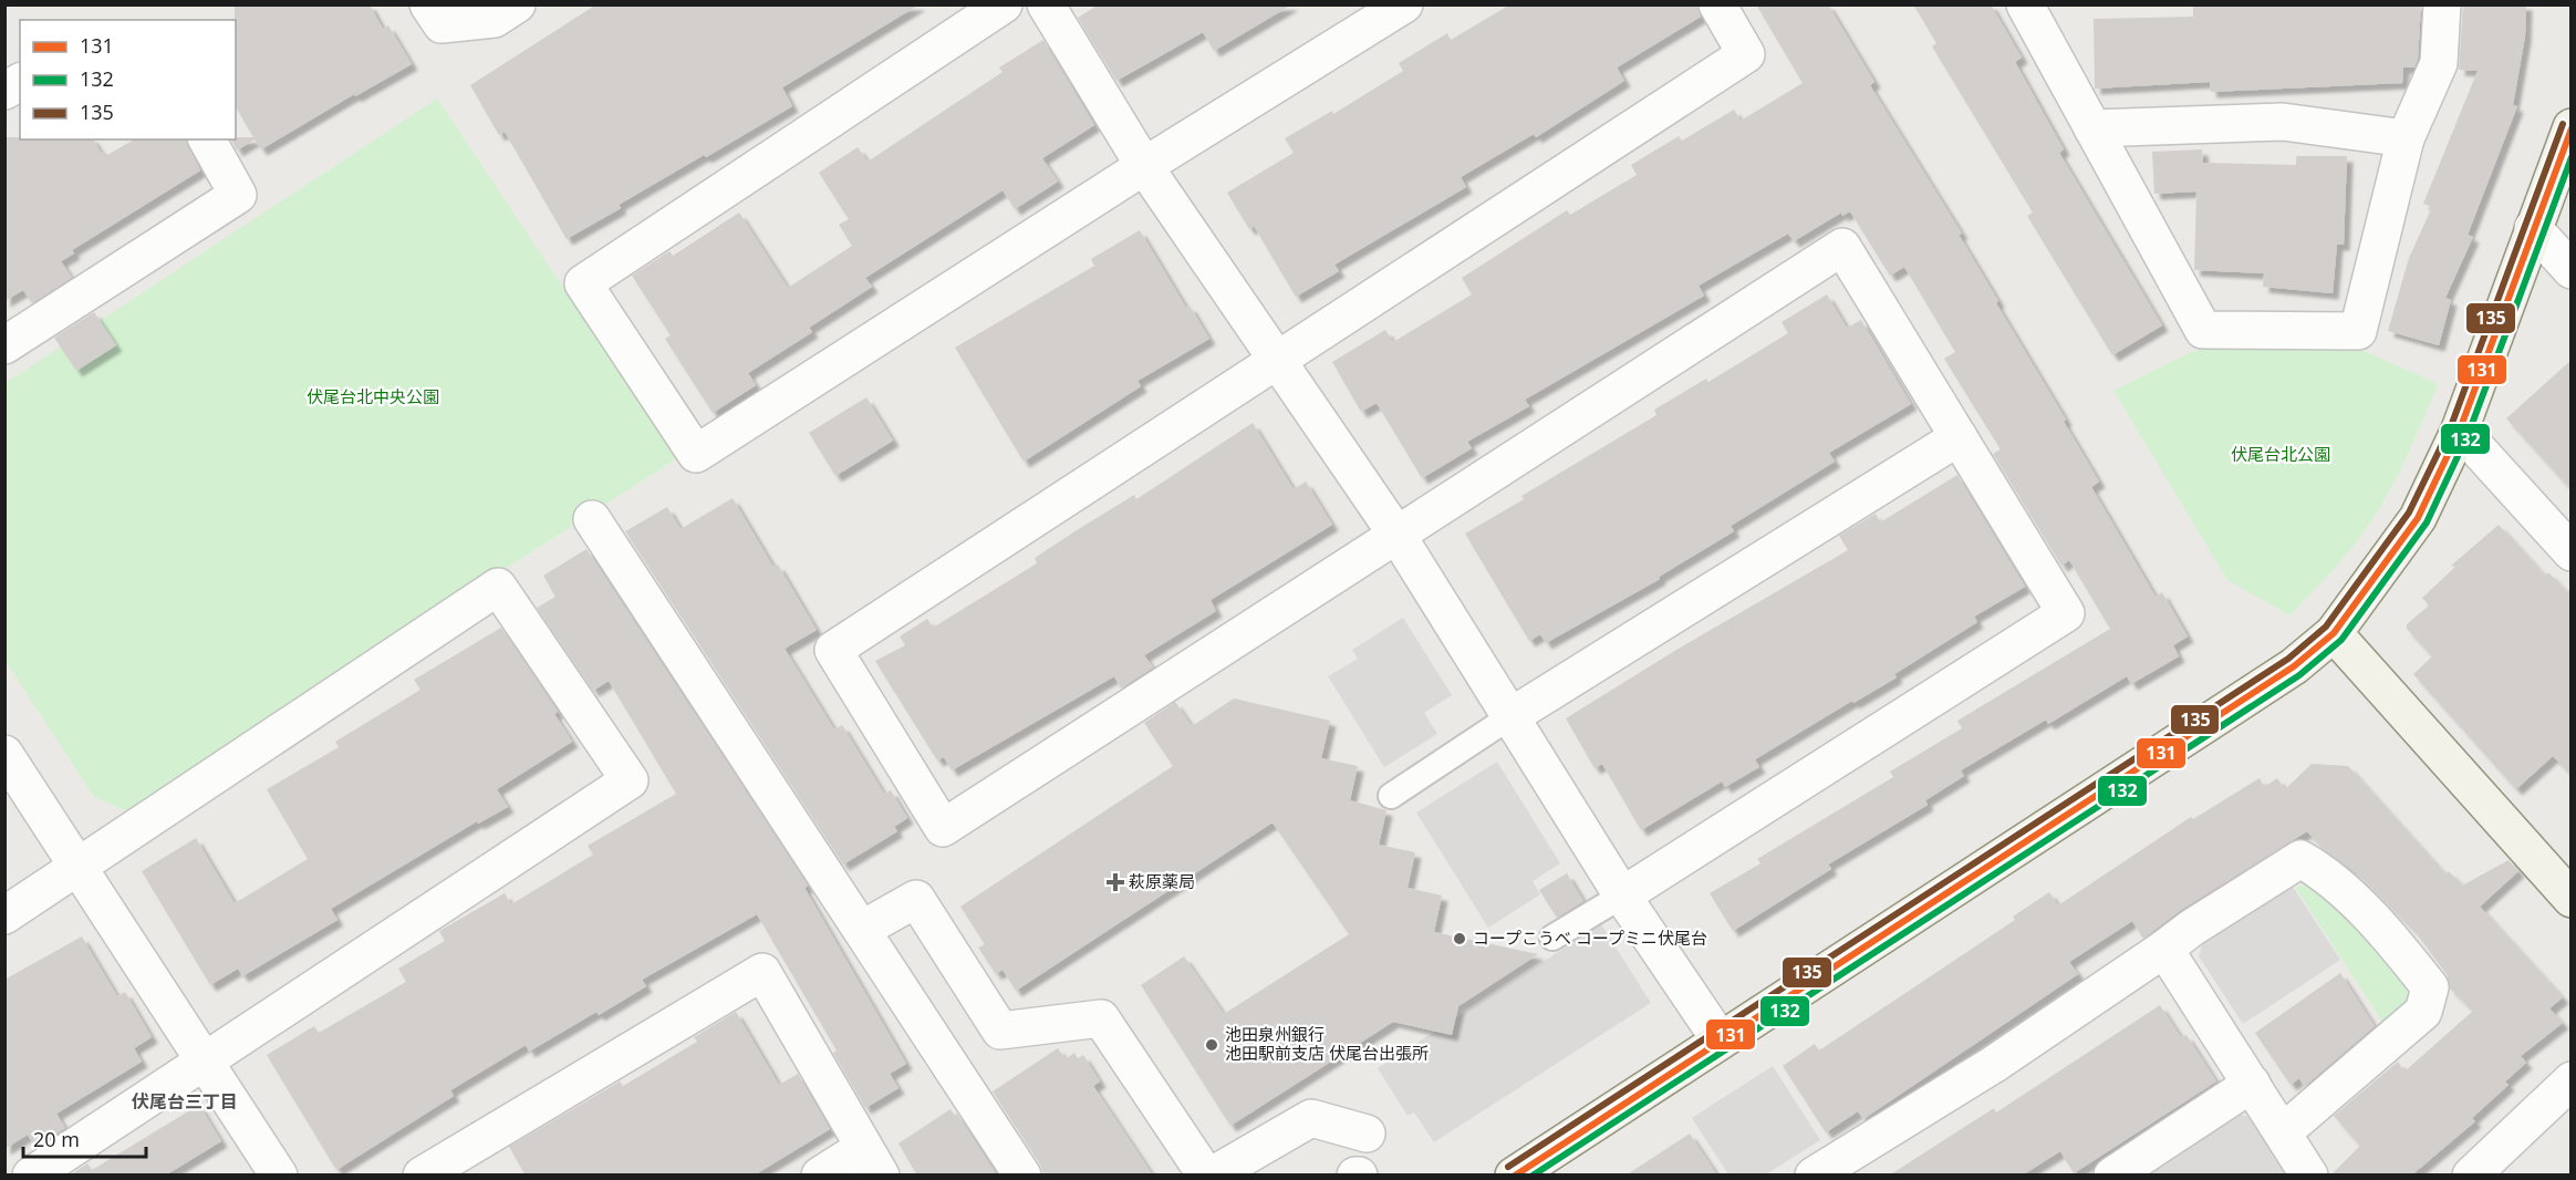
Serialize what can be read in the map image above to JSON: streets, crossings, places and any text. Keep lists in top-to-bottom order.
{
  "districts": ["伏尾台三丁目"],
  "parks": ["伏尾台北中央公園", "伏尾台北公園"],
  "places": {
    "health": ["萩原薬局"],
    "other": ["コープこうべ コープミニ伏尾台", "池田泉州銀行 池田駅前支店 伏尾台出張所"]
  },
  "lines": ["transit line 135", "transit line 131", "transit line 132"],
  "legend": ["131", "132", "135"],
  "scale_bar": "20 m"
}
